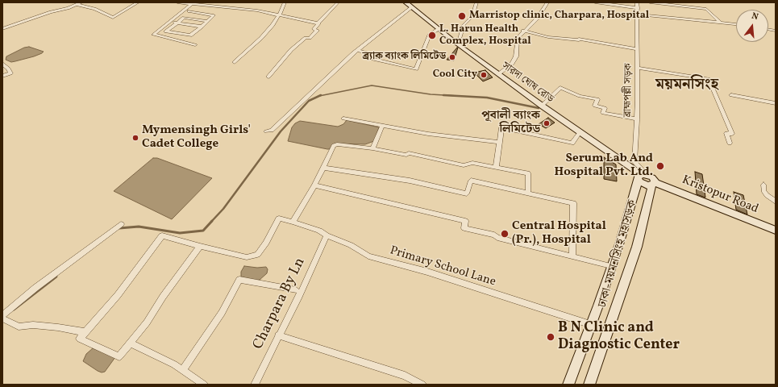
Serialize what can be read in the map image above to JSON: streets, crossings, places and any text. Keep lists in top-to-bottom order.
{
  "streets": {
    "main road": ["সারদা ঘোষ রোড", "Kristopur Road", "ঢাকা-ময়মনসিংহ মহাসড়ক"],
    "street": ["ব্রাহ্মপল্লী সড়ক", "Primary School Lane", "Charpara By Ln"]
  },
  "crossings": [
    ["সারদা ঘোষ রোড", "ব্রাহ্মপল্লী সড়ক"],
    ["সারদা ঘোষ রোড", "Kristopur Road"],
    ["সারদা ঘোষ রোড", "ঢাকা-ময়মনসিংহ মহাসড়ক"],
    ["ব্রাহ্মপল্লী সড়ক", "Kristopur Road"],
    ["ব্রাহ্মপল্লী সড়ক", "ঢাকা-ময়মনসিংহ মহাসড়ক"],
    ["Kristopur Road", "ঢাকা-ময়মনসিংহ মহাসড়ক"],
    ["ঢাকা-ময়মনসিংহ মহাসড়ক", "Primary School Lane"],
    ["Primary School Lane", "Charpara By Ln"]
  ],
  "districts": ["ময়মনসিংহ"],
  "places": [
    "Marristop clinic, Charpara, Hospital",
    "L. Harun Health Complex, Hospital",
    "ব্র্যাক ব্যাংক লিমিটেড",
    "Cool City",
    "পূবালী ব্যাংক লিমিটেড",
    "Mymensingh Girls' Cadet College",
    "Serum Lab And Hospital Pvt. Ltd.",
    "Central Hospital (Pr.), Hospital",
    "B N Clinic and Diagnostic Center"
  ],
  "north": "top"
}
